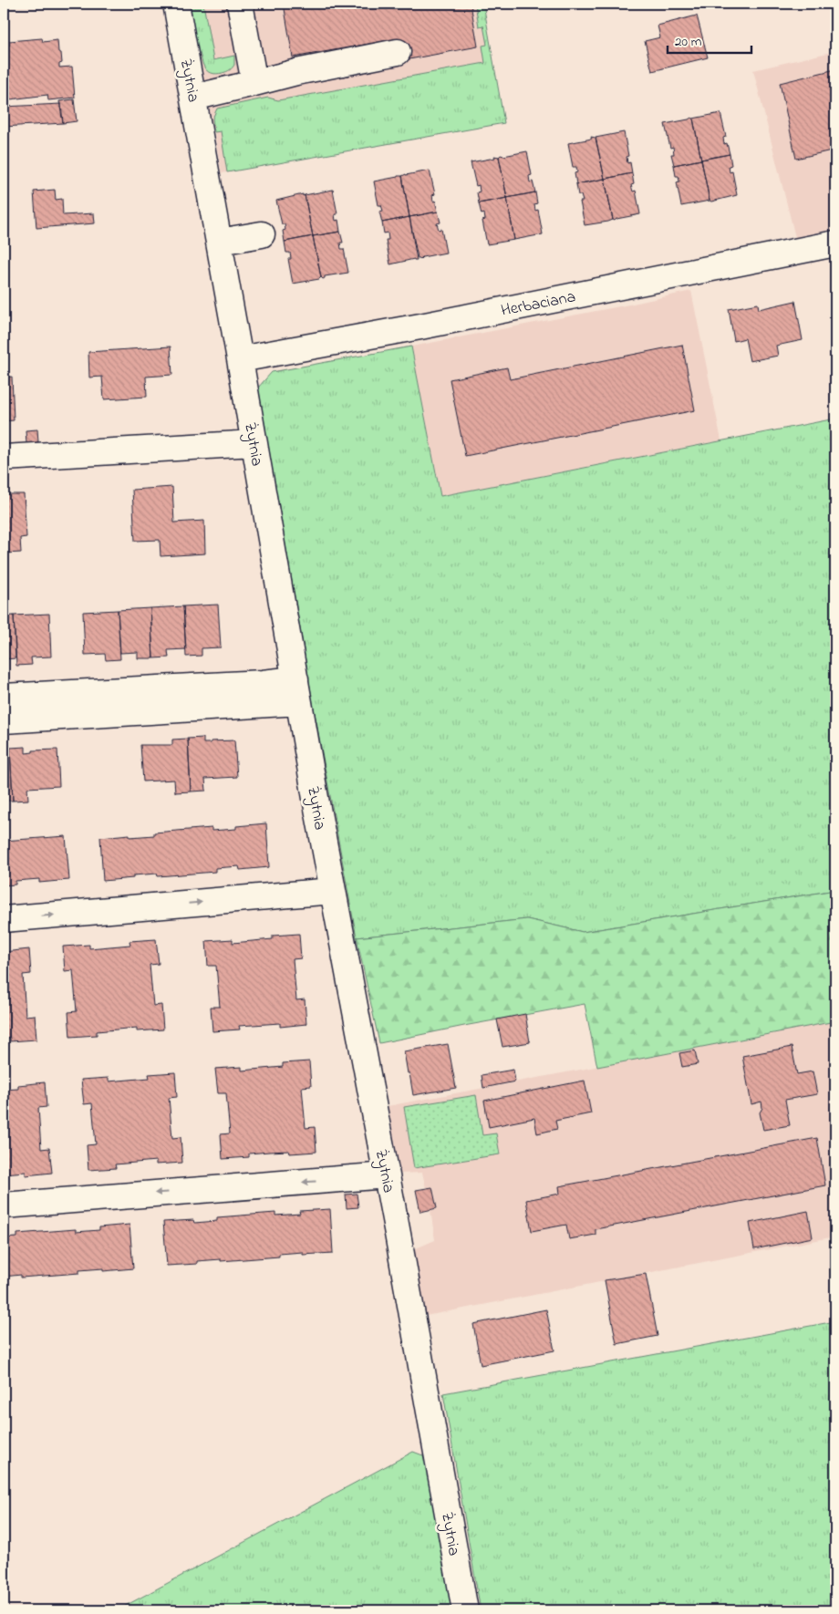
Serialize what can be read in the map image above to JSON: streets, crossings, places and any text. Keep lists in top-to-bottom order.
{
  "streets": {
    "street": ["Żytnia", "Herbaciana"]
  },
  "crossings": [
    ["Żytnia", "Herbaciana"]
  ],
  "scale_bar": "20 m"
}
